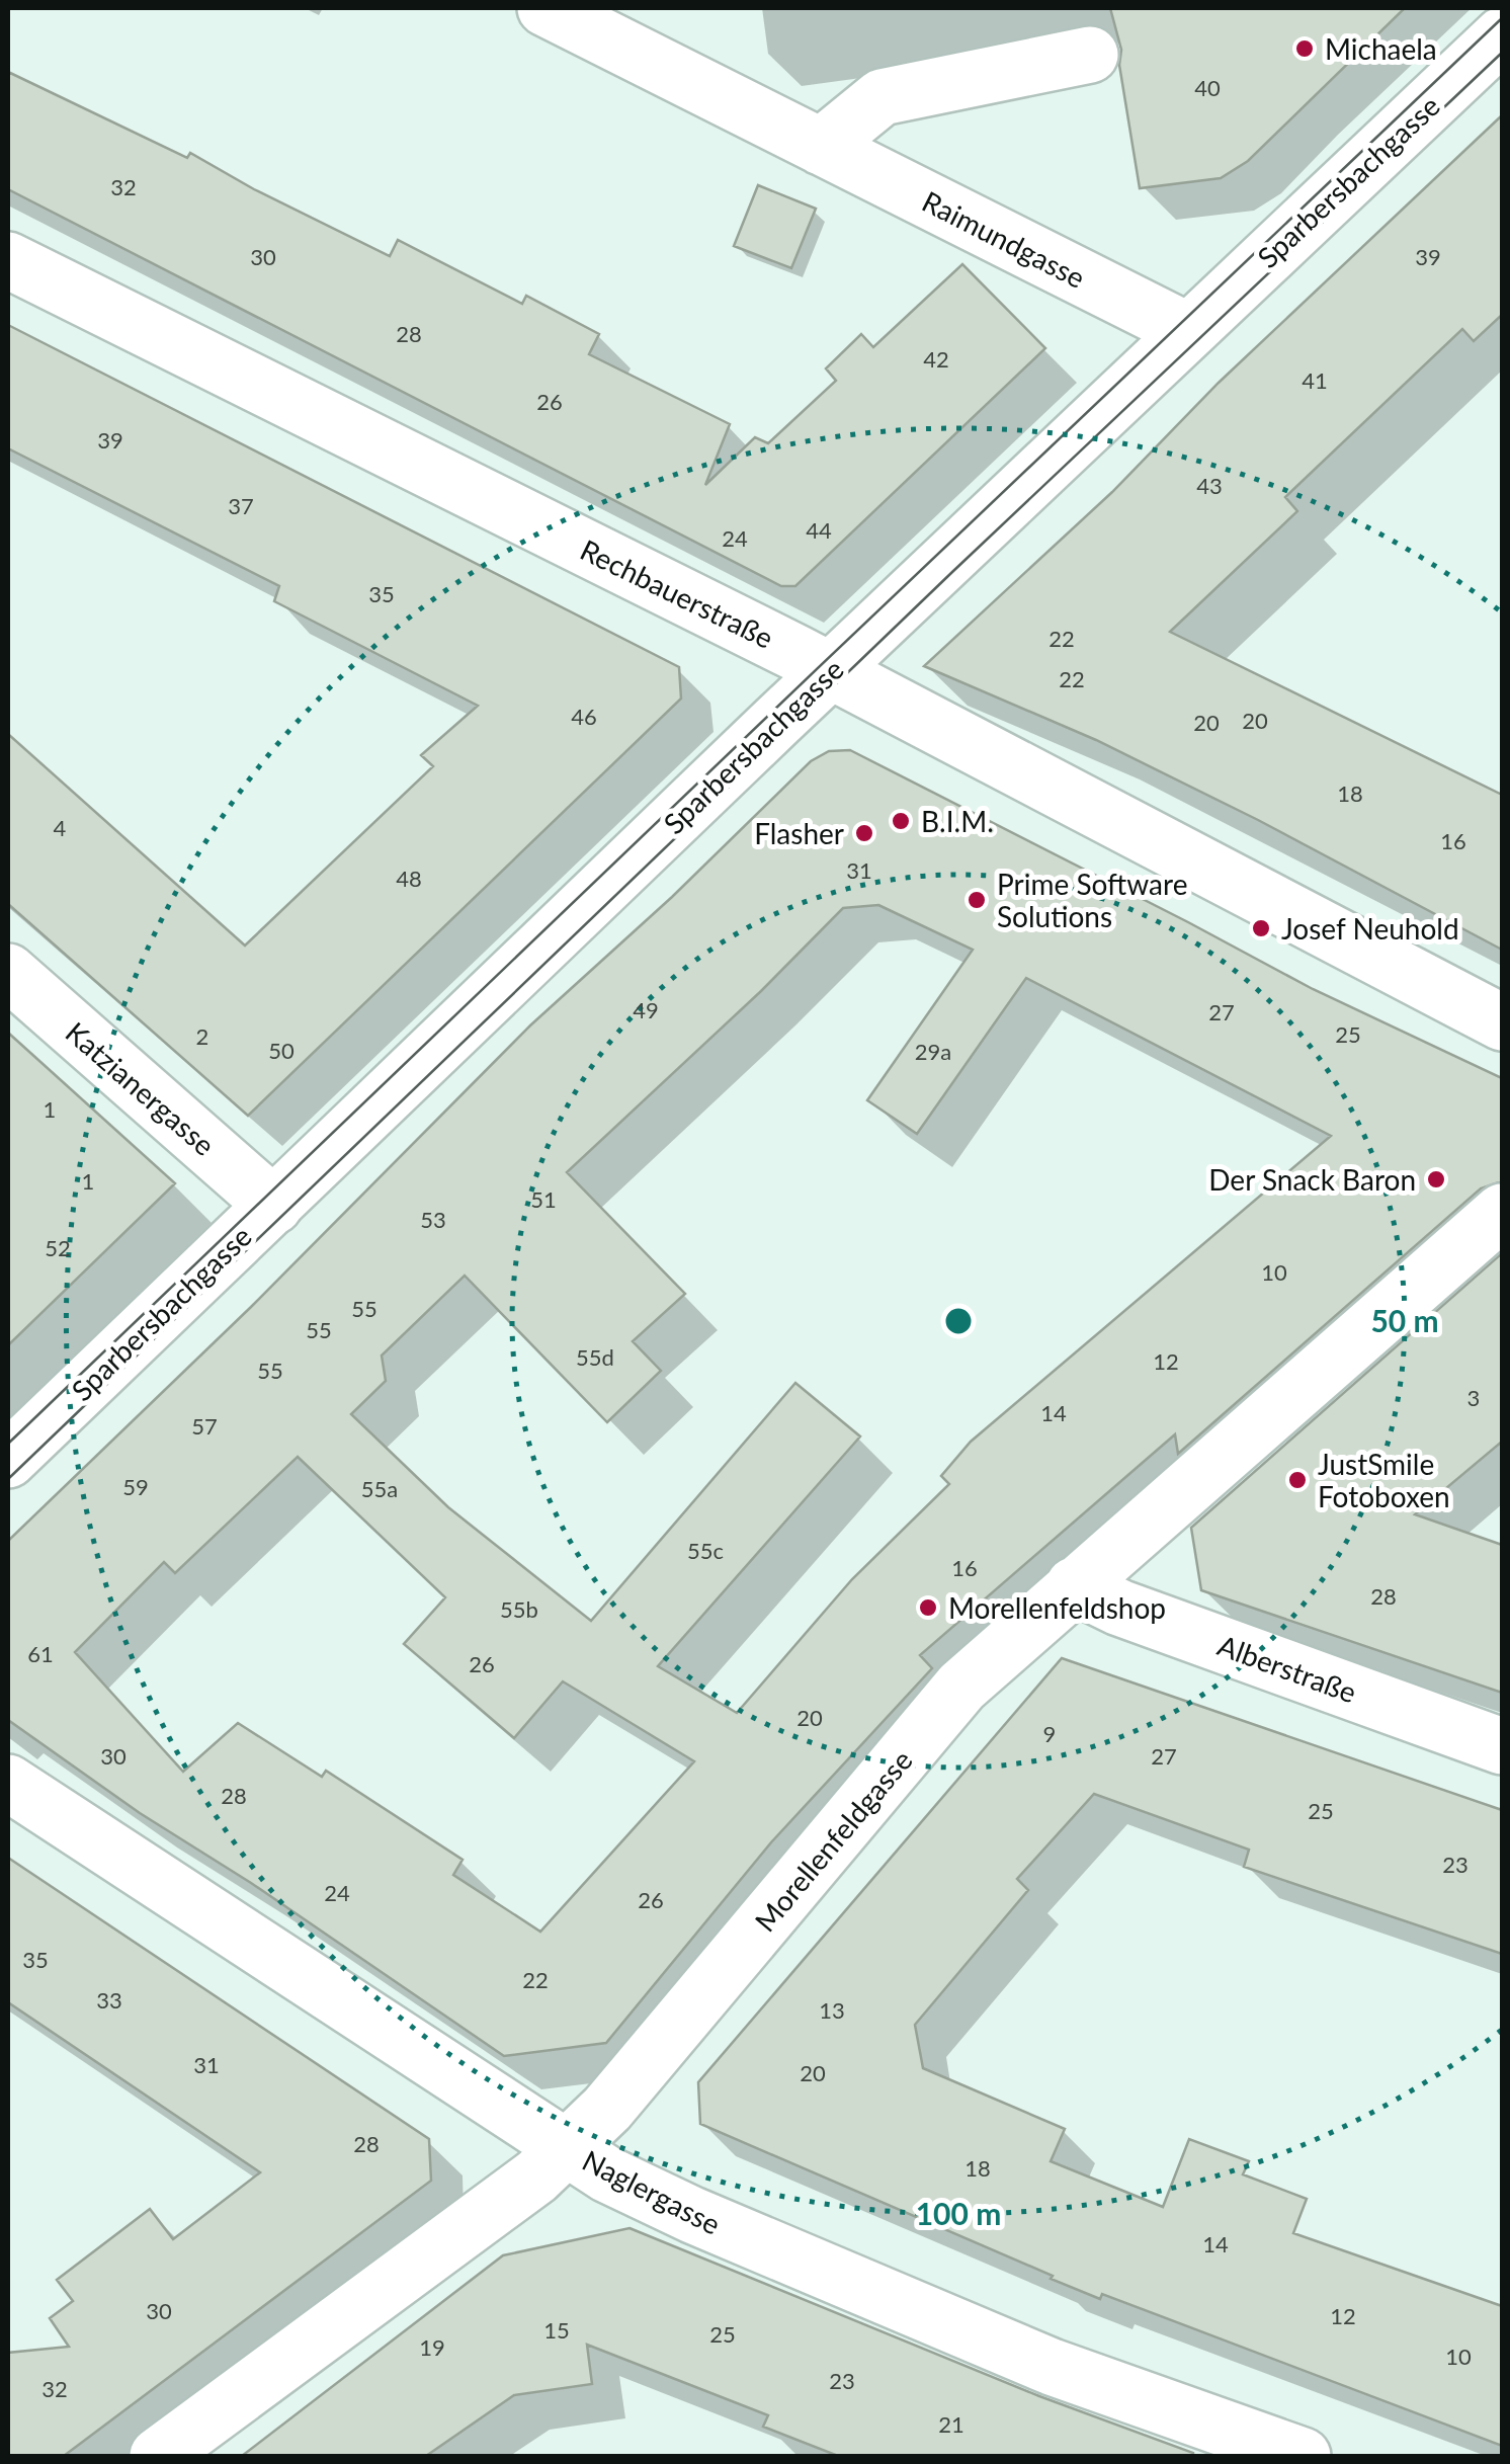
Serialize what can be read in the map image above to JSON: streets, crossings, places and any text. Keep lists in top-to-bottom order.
{
  "streets": {
    "street": [
      "Sparbersbachgasse",
      "Raimundgasse",
      "Rechbauerstraße",
      "Katzianergasse",
      "Alberstraße",
      "Morellenfeldgasse",
      "Naglergasse"
    ]
  },
  "crossings": [
    ["Sparbersbachgasse", "Raimundgasse"],
    ["Sparbersbachgasse", "Rechbauerstraße"],
    ["Sparbersbachgasse", "Katzianergasse"],
    ["Alberstraße", "Morellenfeldgasse"],
    ["Morellenfeldgasse", "Naglergasse"]
  ],
  "places": [
    "Michaela",
    "B.I.M.",
    "Flasher",
    "Prime Software Solutions",
    "Josef Neuhold",
    "Der Snack Baron",
    "JustSmile Fotoboxen",
    "Morellenfeldshop"
  ],
  "house_numbers": [
    "40",
    "32",
    "30",
    "39",
    "28",
    "42",
    "41",
    "26",
    "39",
    "43",
    "37",
    "44",
    "24",
    "35",
    "22",
    "22",
    "46",
    "20",
    "20",
    "18",
    "4",
    "16",
    "31",
    "48",
    "49",
    "27",
    "25",
    "2",
    "50",
    "29a",
    "1",
    "1",
    "51",
    "53",
    "52",
    "10",
    "55",
    "55",
    "55d",
    "12",
    "55",
    "3",
    "14",
    "57",
    "59",
    "55a",
    "55c",
    "16",
    "28",
    "55b",
    "61",
    "26",
    "20",
    "9",
    "30",
    "27",
    "28",
    "25",
    "23",
    "24",
    "26",
    "35",
    "22",
    "33",
    "13",
    "31",
    "20",
    "28",
    "18",
    "14",
    "30",
    "12",
    "15",
    "25",
    "19",
    "10",
    "23",
    "32",
    "21"
  ],
  "rings": ["50 m", "100 m"]
}
